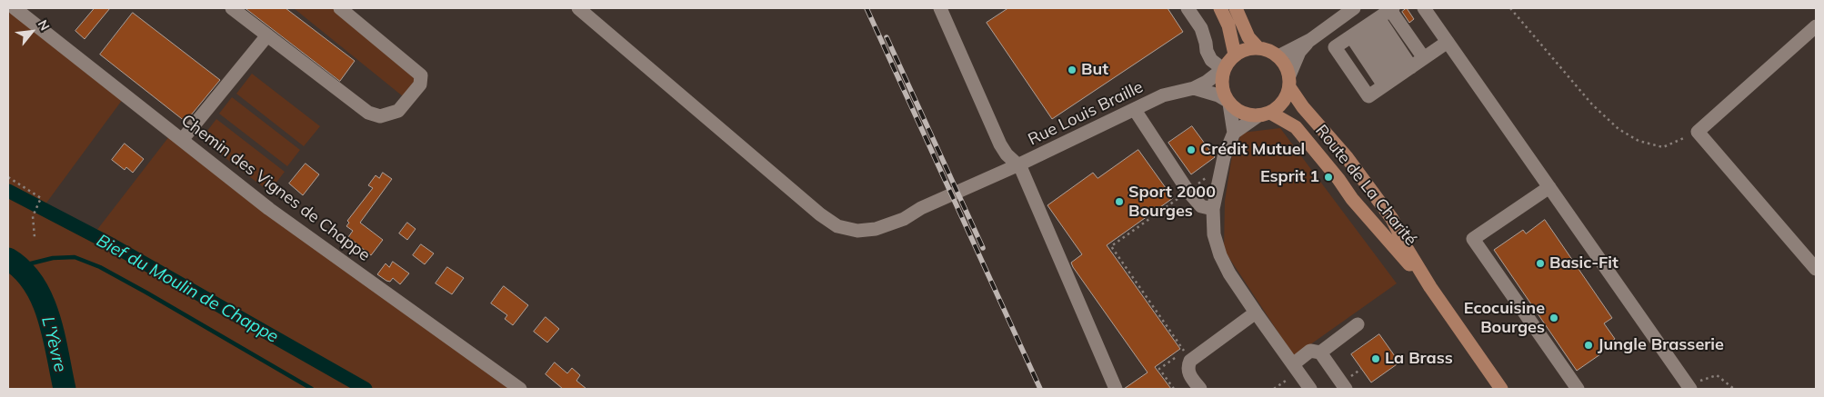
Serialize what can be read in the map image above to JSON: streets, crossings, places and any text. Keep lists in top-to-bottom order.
{
  "streets": {
    "main road": ["Route de La Charité"],
    "street": ["Rue Louis Braille", "Chemin des Vignes de Chappe"]
  },
  "crossings": [
    ["Rue Louis Braille", "Route de La Charité"]
  ],
  "water": ["Bief du Moulin de Chappe", "L'Yèvre"],
  "places": [
    "But",
    "Crédit Mutuel",
    "Esprit 1",
    "Sport 2000 Bourges",
    "Basic-Fit",
    "Ecocuisine Bourges",
    "Jungle Brasserie",
    "La Brass"
  ],
  "north": "top right"
}
